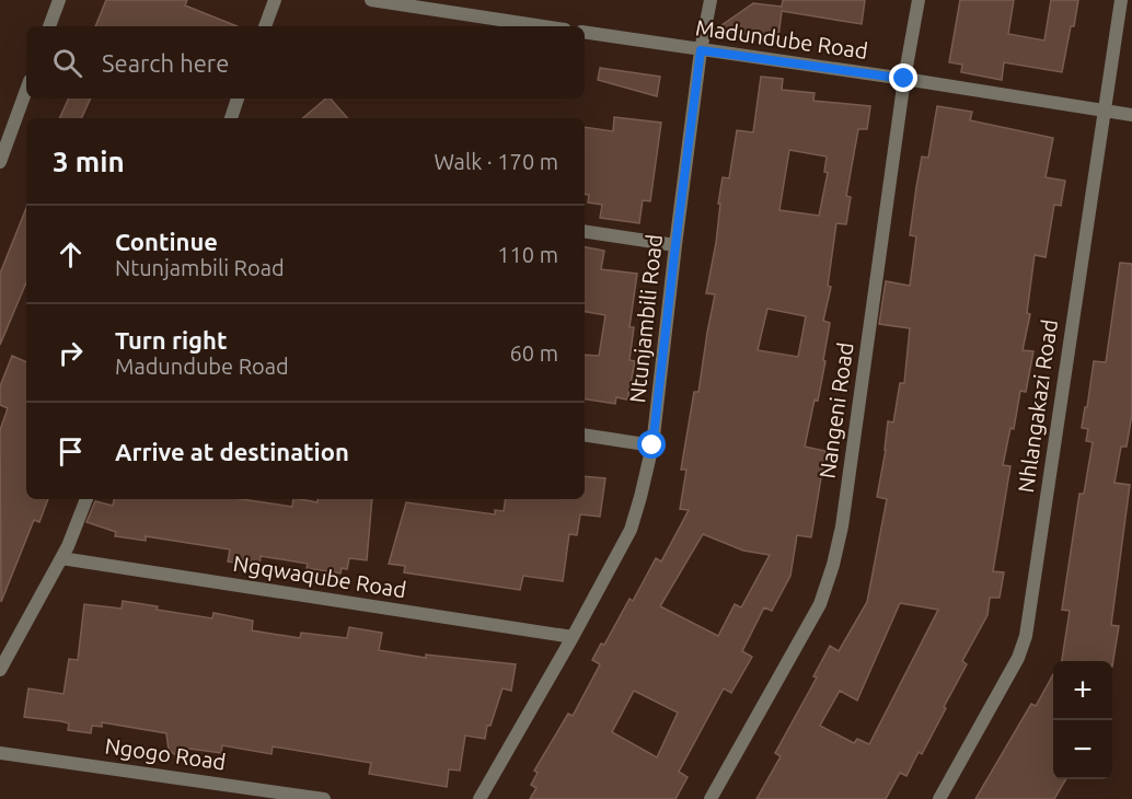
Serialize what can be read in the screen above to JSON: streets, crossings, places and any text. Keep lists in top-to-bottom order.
{
  "streets": {
    "street": [
      "Madundube Road",
      "Ntunjambili Road",
      "Nhlangakazi Road",
      "Nangeni Road",
      "Ngqwaqube Road",
      "Ngogo Road"
    ]
  },
  "crossings": [
    ["Madundube Road", "Ntunjambili Road"],
    ["Madundube Road", "Nhlangakazi Road"],
    ["Madundube Road", "Nangeni Road"],
    ["Ntunjambili Road", "Ngqwaqube Road"]
  ],
  "page": {
    "search": "Search here",
    "heading": ["3 min", "Walk · 170 m"],
    "list": [
      ["Continue", "Ntunjambili Road", "110 m"],
      ["Turn right", "Madundube Road", "60 m"],
      "Arrive at destination"
    ],
    "map_buttons": ["+", "−"]
  }
}
